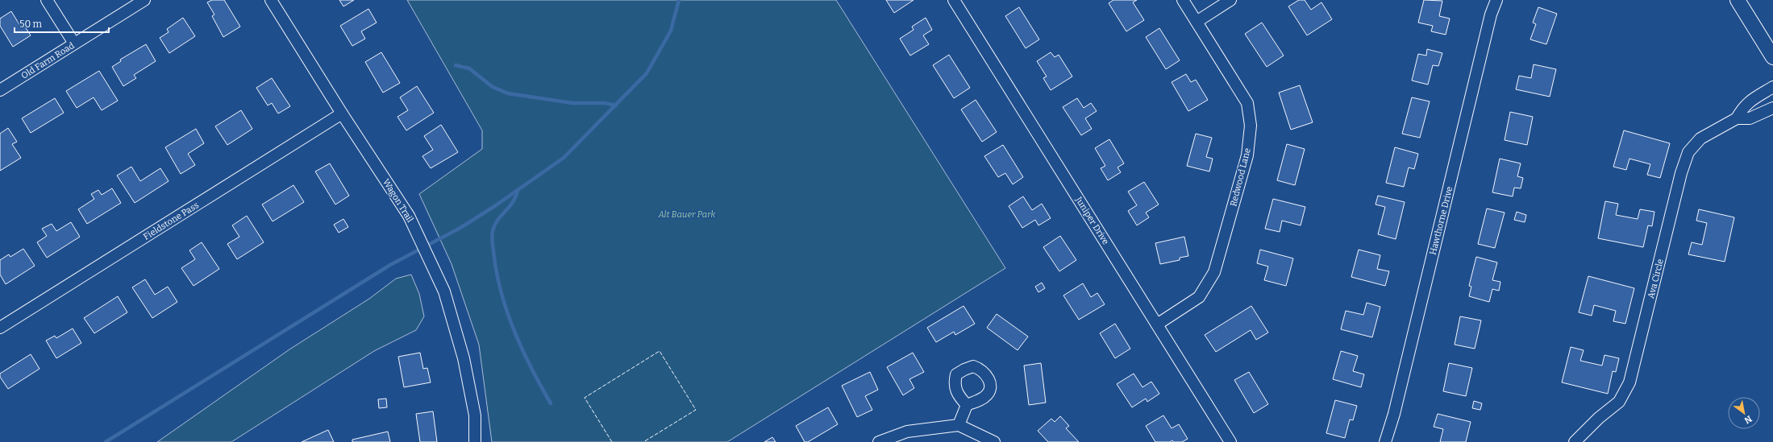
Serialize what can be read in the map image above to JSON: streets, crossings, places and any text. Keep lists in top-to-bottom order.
{
  "streets": {
    "street": [
      "Old Farm Road",
      "Redwood Lane",
      "Wagon Trail",
      "Fieldstone Pass",
      "Juniper Drive",
      "Hawthorne Drive",
      "Ava Circle"
    ]
  },
  "crossings": [
    ["Redwood Lane", "Juniper Drive"],
    ["Wagon Trail", "Fieldstone Pass"]
  ],
  "parks": ["Alt Bauer Park"],
  "scale_bar": "50 m",
  "north": "bottom right"
}
